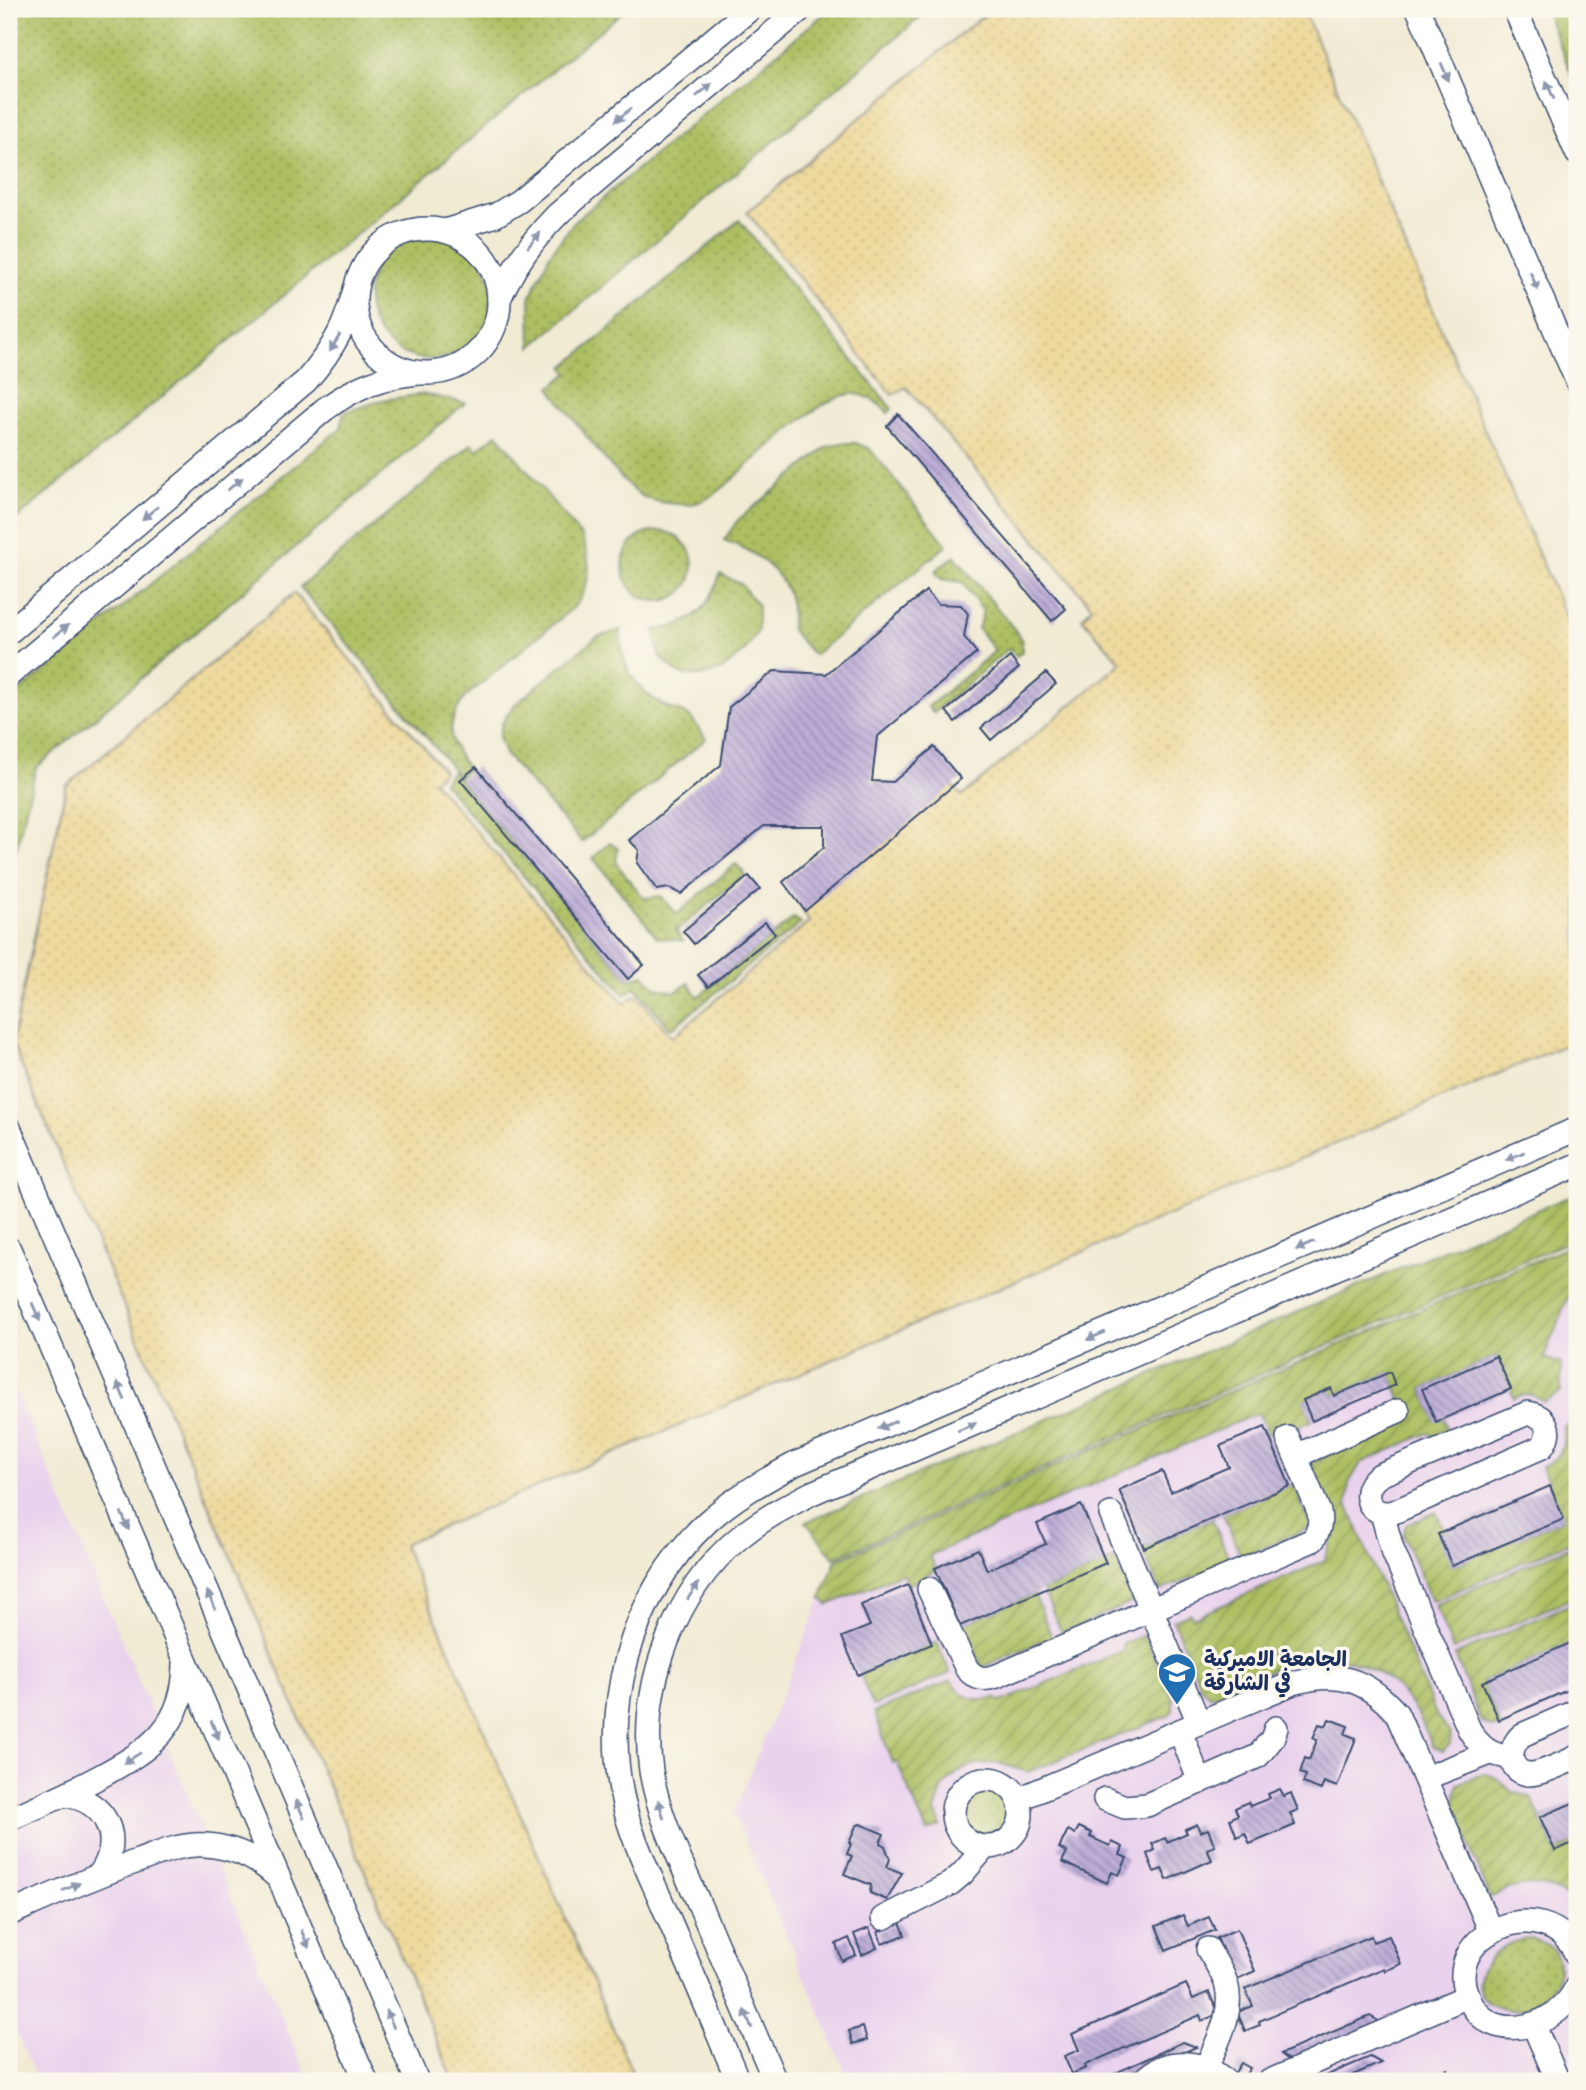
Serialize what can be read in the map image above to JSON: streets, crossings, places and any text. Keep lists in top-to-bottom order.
{
  "places": {
    "school or university": ["الجامعة الاميركية في الشارقة"]
  }
}
